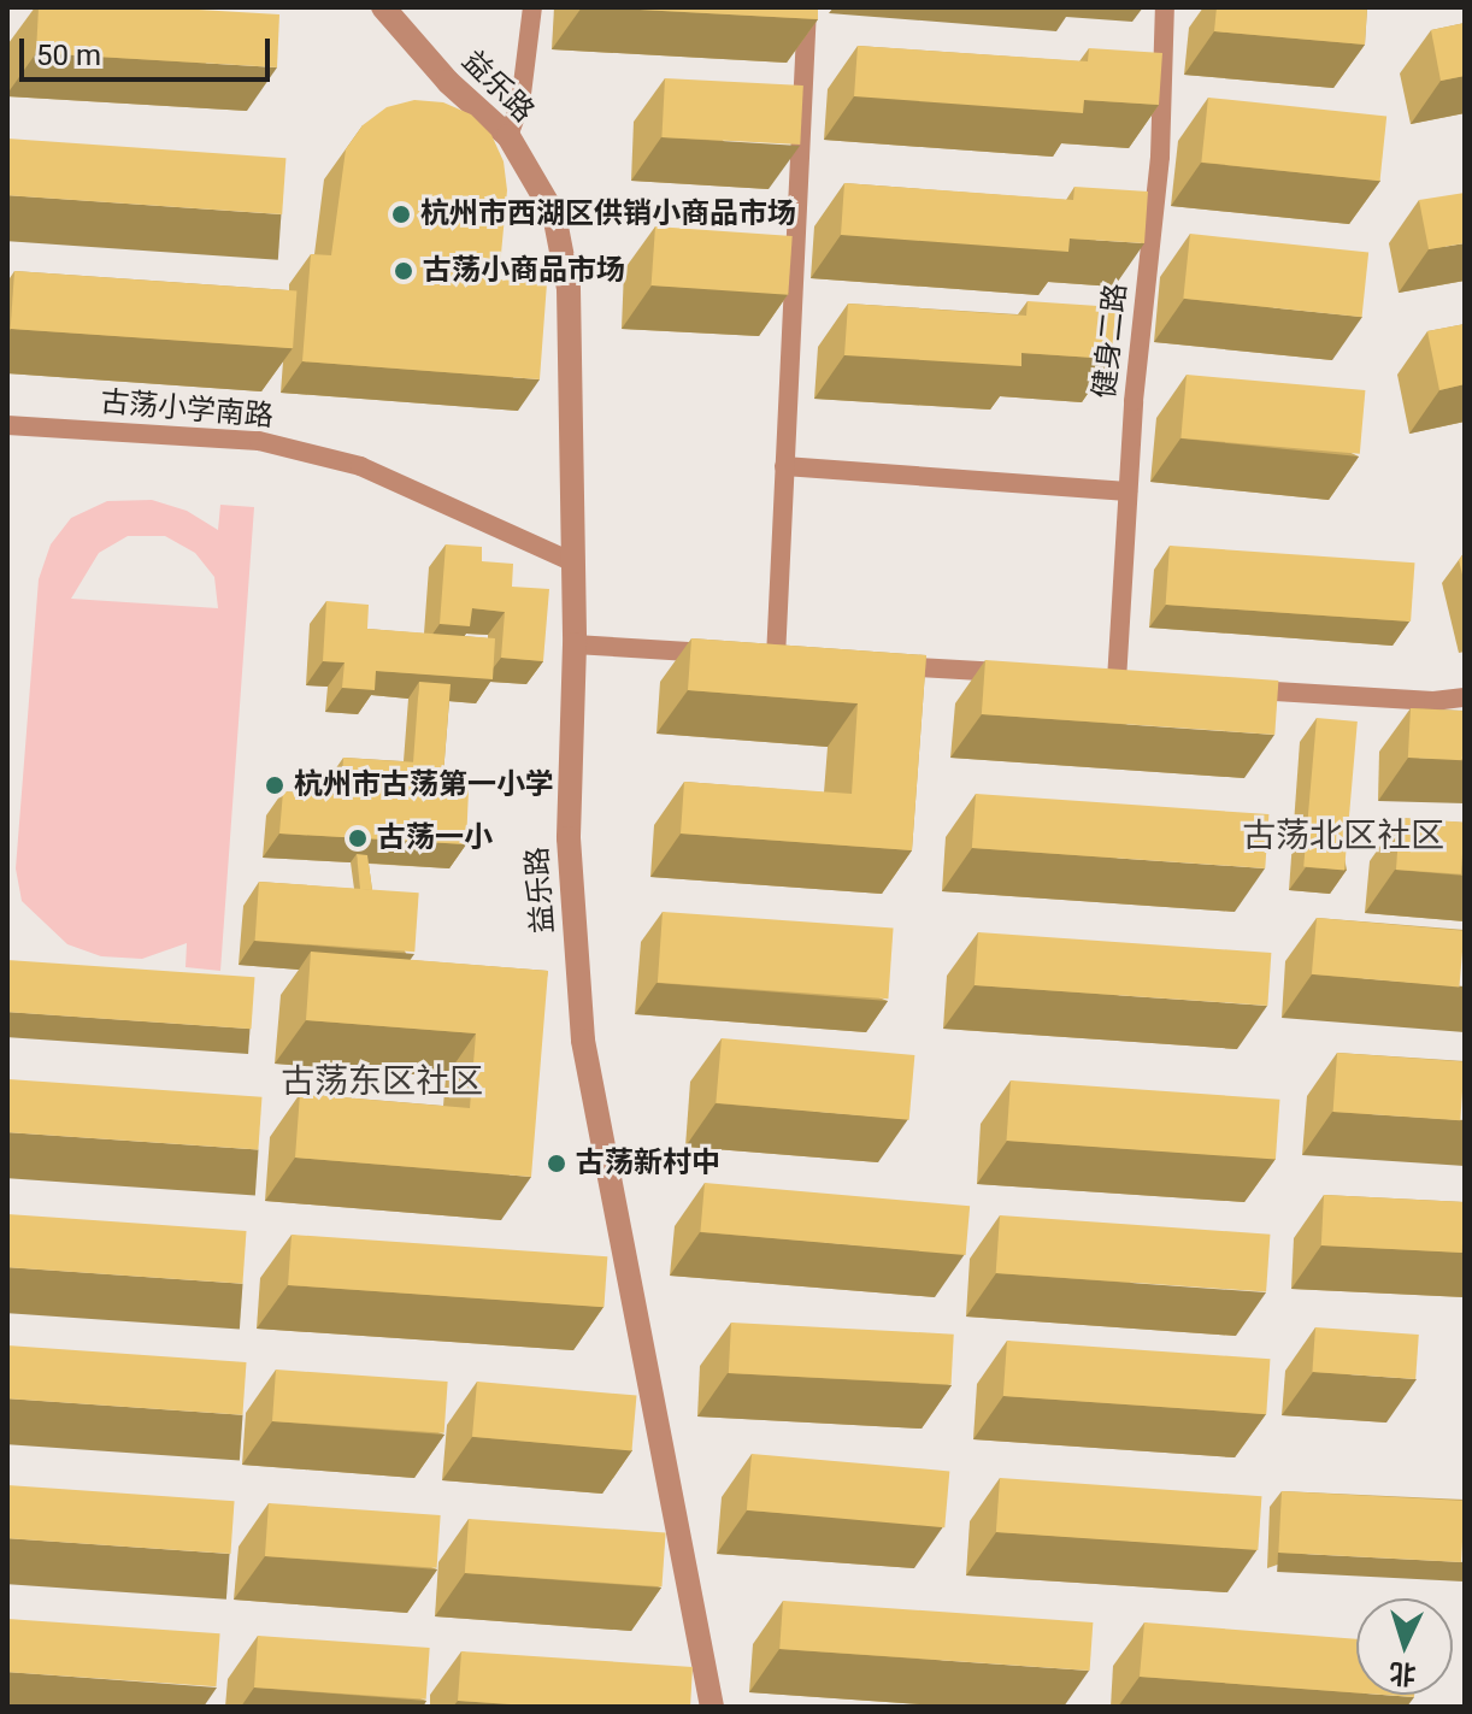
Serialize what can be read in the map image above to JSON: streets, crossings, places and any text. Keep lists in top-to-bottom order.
{
  "streets": {
    "street": ["益乐路"],
    "lane": ["健身二路", "古荡小学南路"]
  },
  "crossings": [
    ["益乐路", "古荡小学南路"]
  ],
  "districts": ["古荡北区社区", "古荡东区社区"],
  "places": [
    "杭州市西湖区供销小商品市场",
    "古荡小商品市场",
    "杭州市古荡第一小学",
    "古荡一小",
    "古荡新村中"
  ],
  "scale_bar": "50 m",
  "north": "bottom"
}
